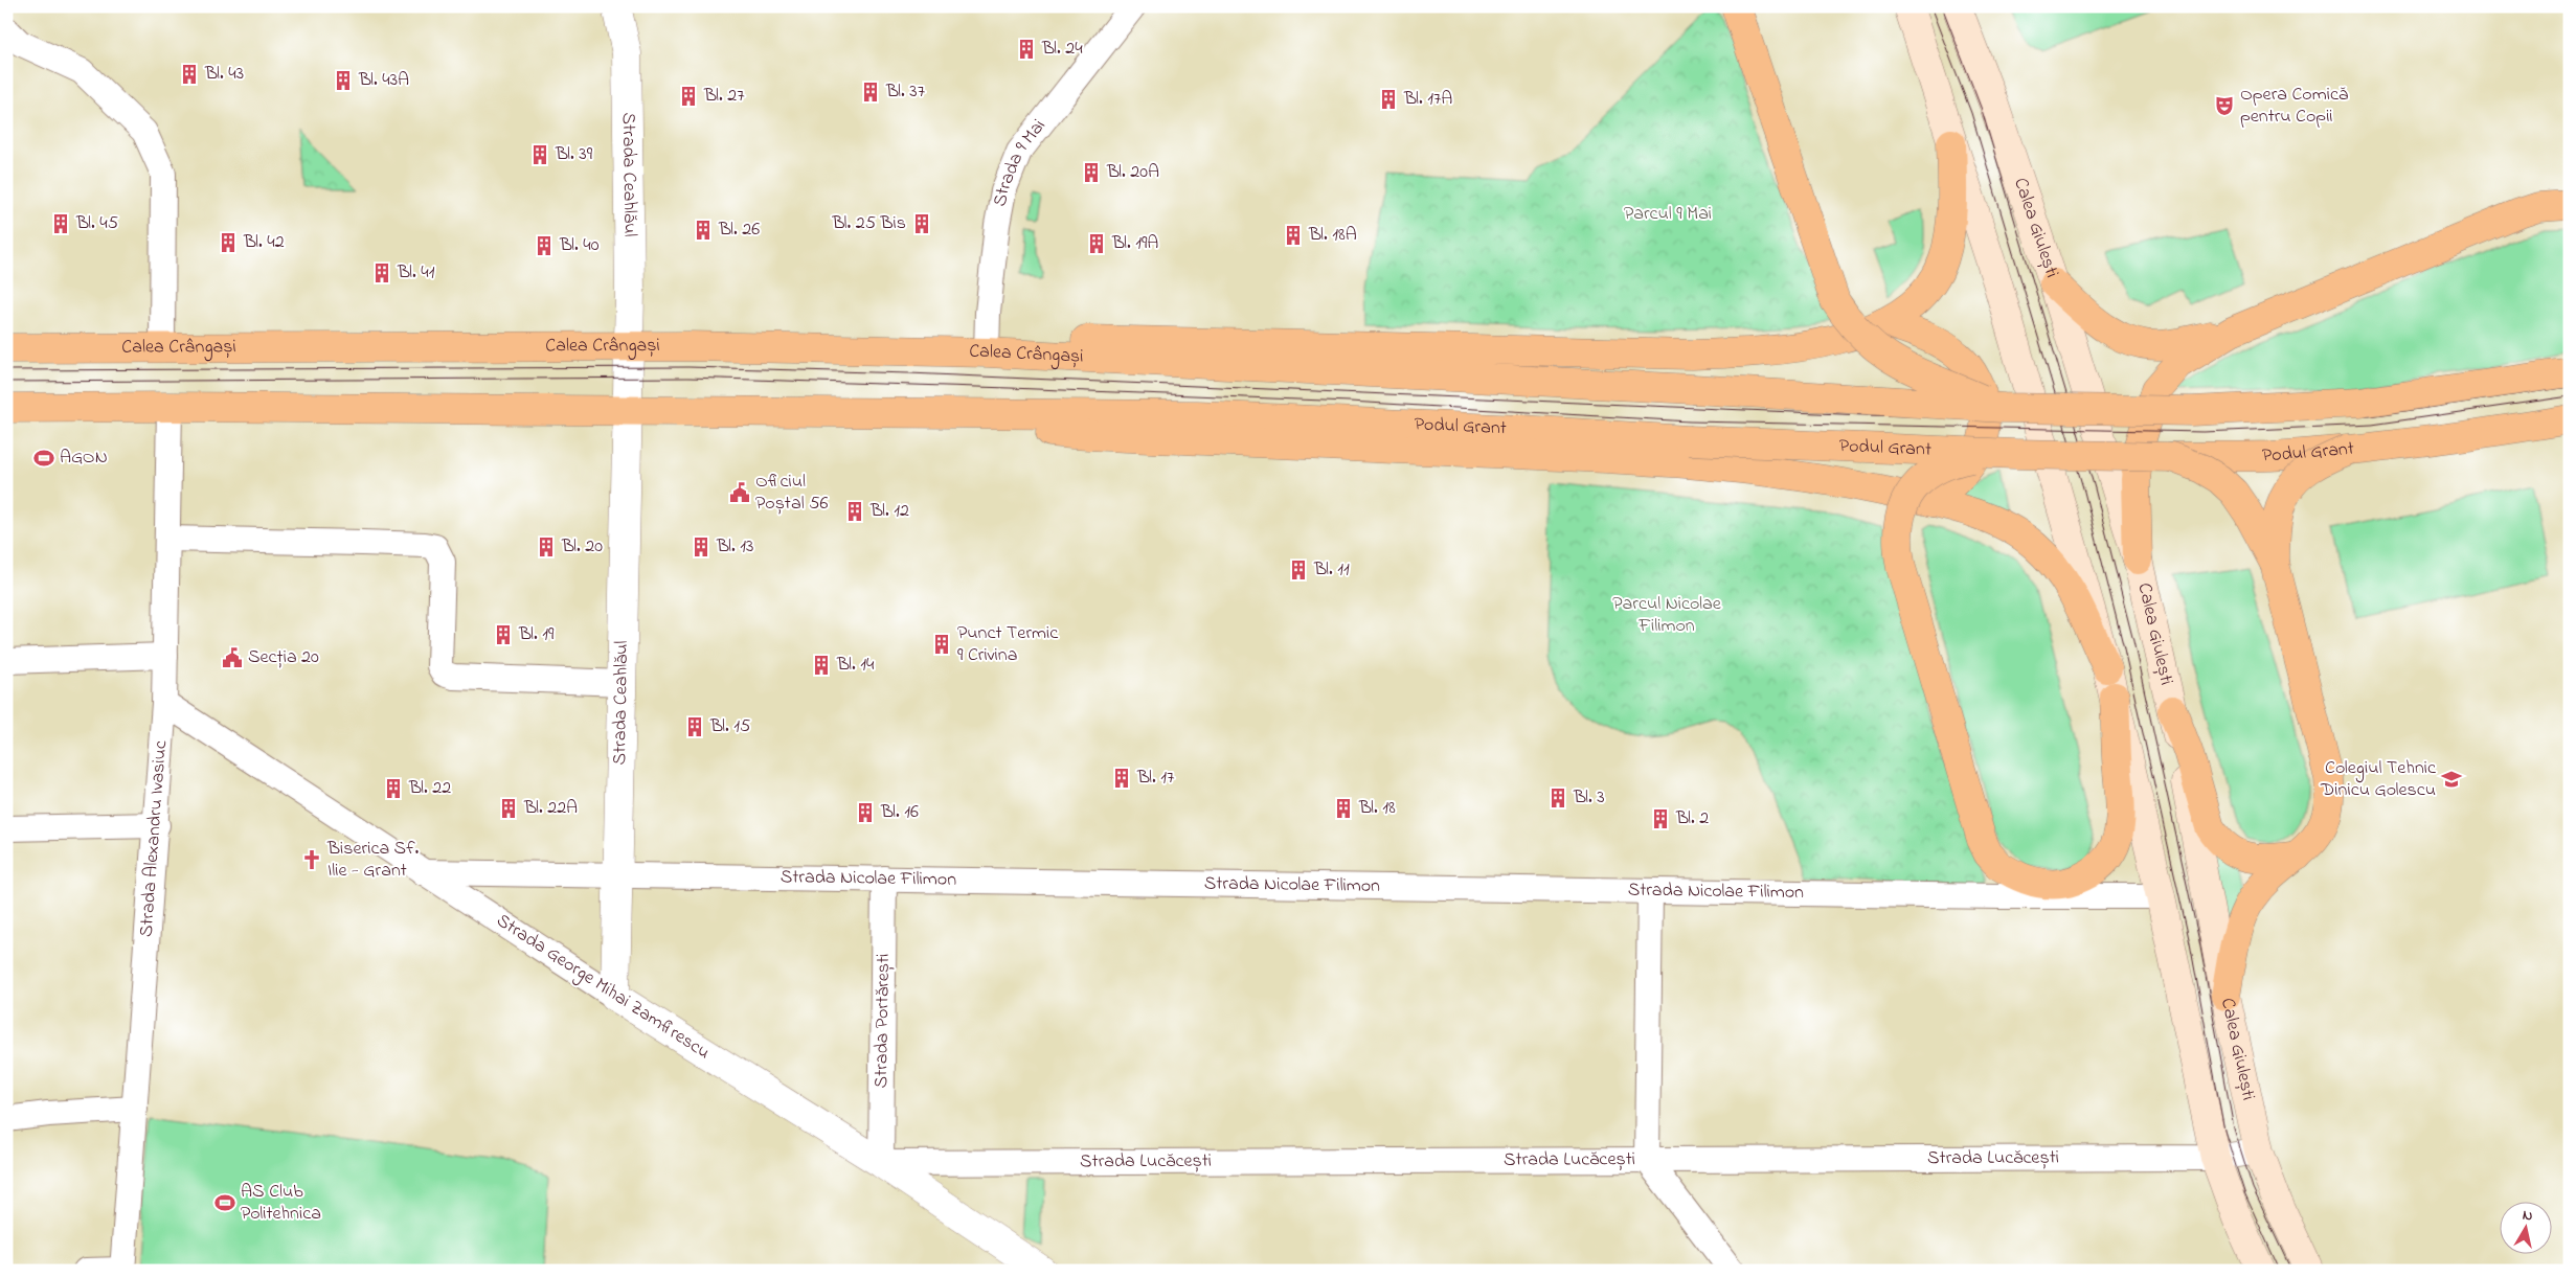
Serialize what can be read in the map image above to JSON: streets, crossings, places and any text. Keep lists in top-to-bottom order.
{
  "streets": {
    "main road": ["Calea Giulești", "Calea Crângași", "Podul Grant"],
    "street": [
      "Strada 9 Mai",
      "Strada Ceahlăul",
      "Strada Alexandru Ivasiuc",
      "Strada Nicolae Filimon",
      "Strada George Mihai Zamfirescu",
      "Strada Portărești",
      "Strada Lucăcești"
    ]
  },
  "crossings": [
    ["Strada 9 Mai", "Calea Crângași"],
    ["Strada Ceahlăul", "Calea Crângași"],
    ["Strada Ceahlăul", "Strada Nicolae Filimon"],
    ["Strada Ceahlăul", "Strada George Mihai Zamfirescu"],
    ["Calea Giulești", "Strada Lucăcești"],
    ["Strada Alexandru Ivasiuc", "Strada George Mihai Zamfirescu"],
    ["Strada Nicolae Filimon", "Strada George Mihai Zamfirescu"],
    ["Strada Nicolae Filimon", "Strada Portărești"],
    ["Strada George Mihai Zamfirescu", "Strada Portărești"],
    ["Strada George Mihai Zamfirescu", "Strada Lucăcești"],
    ["Strada Portărești", "Strada Lucăcești"]
  ],
  "parks": ["Parcul 9 Mai", "Parcul Nicolae Filimon"],
  "places": {
    "building": [
      "Bl. 24",
      "Bl. 43",
      "Bl. 43A",
      "Bl. 37",
      "Bl. 27",
      "Bl. 17A",
      "Bl. 39",
      "Bl. 20A",
      "Bl. 45",
      "Bl. 25 Bis",
      "Bl. 26",
      "Bl. 18A",
      "Bl. 42",
      "Bl. 19A",
      "Bl. 40",
      "Bl. 41",
      "Bl. 12",
      "Bl. 20",
      "Bl. 13",
      "Bl. 11",
      "Bl. 19",
      "Punct Termic 9 Crivina",
      "Bl. 14",
      "Bl. 15",
      "Bl. 17",
      "Bl. 22",
      "Bl. 3",
      "Bl. 22A",
      "Bl. 18",
      "Bl. 16",
      "Bl. 2"
    ],
    "theatre": ["Opera Comică pentru Copii"],
    "sports": ["AGON", "AS Club Politehnica"],
    "public building": ["Oficiul Poștal 56", "Secția 20"],
    "school or university": ["Colegiul Tehnic Dinicu Golescu"],
    "church": ["Biserica Sf. Ilie - Grant"]
  },
  "north": "top"
}
